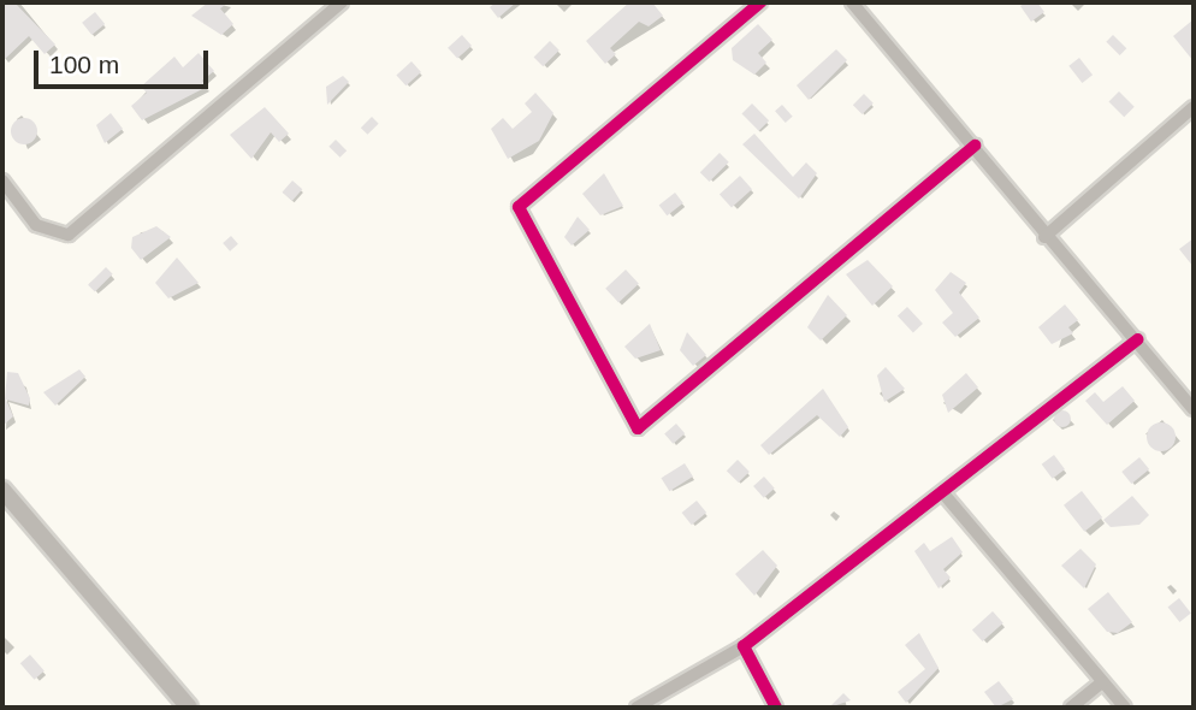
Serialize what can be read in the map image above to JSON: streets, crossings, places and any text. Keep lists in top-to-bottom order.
{
  "scale_bar": "100 m"
}
